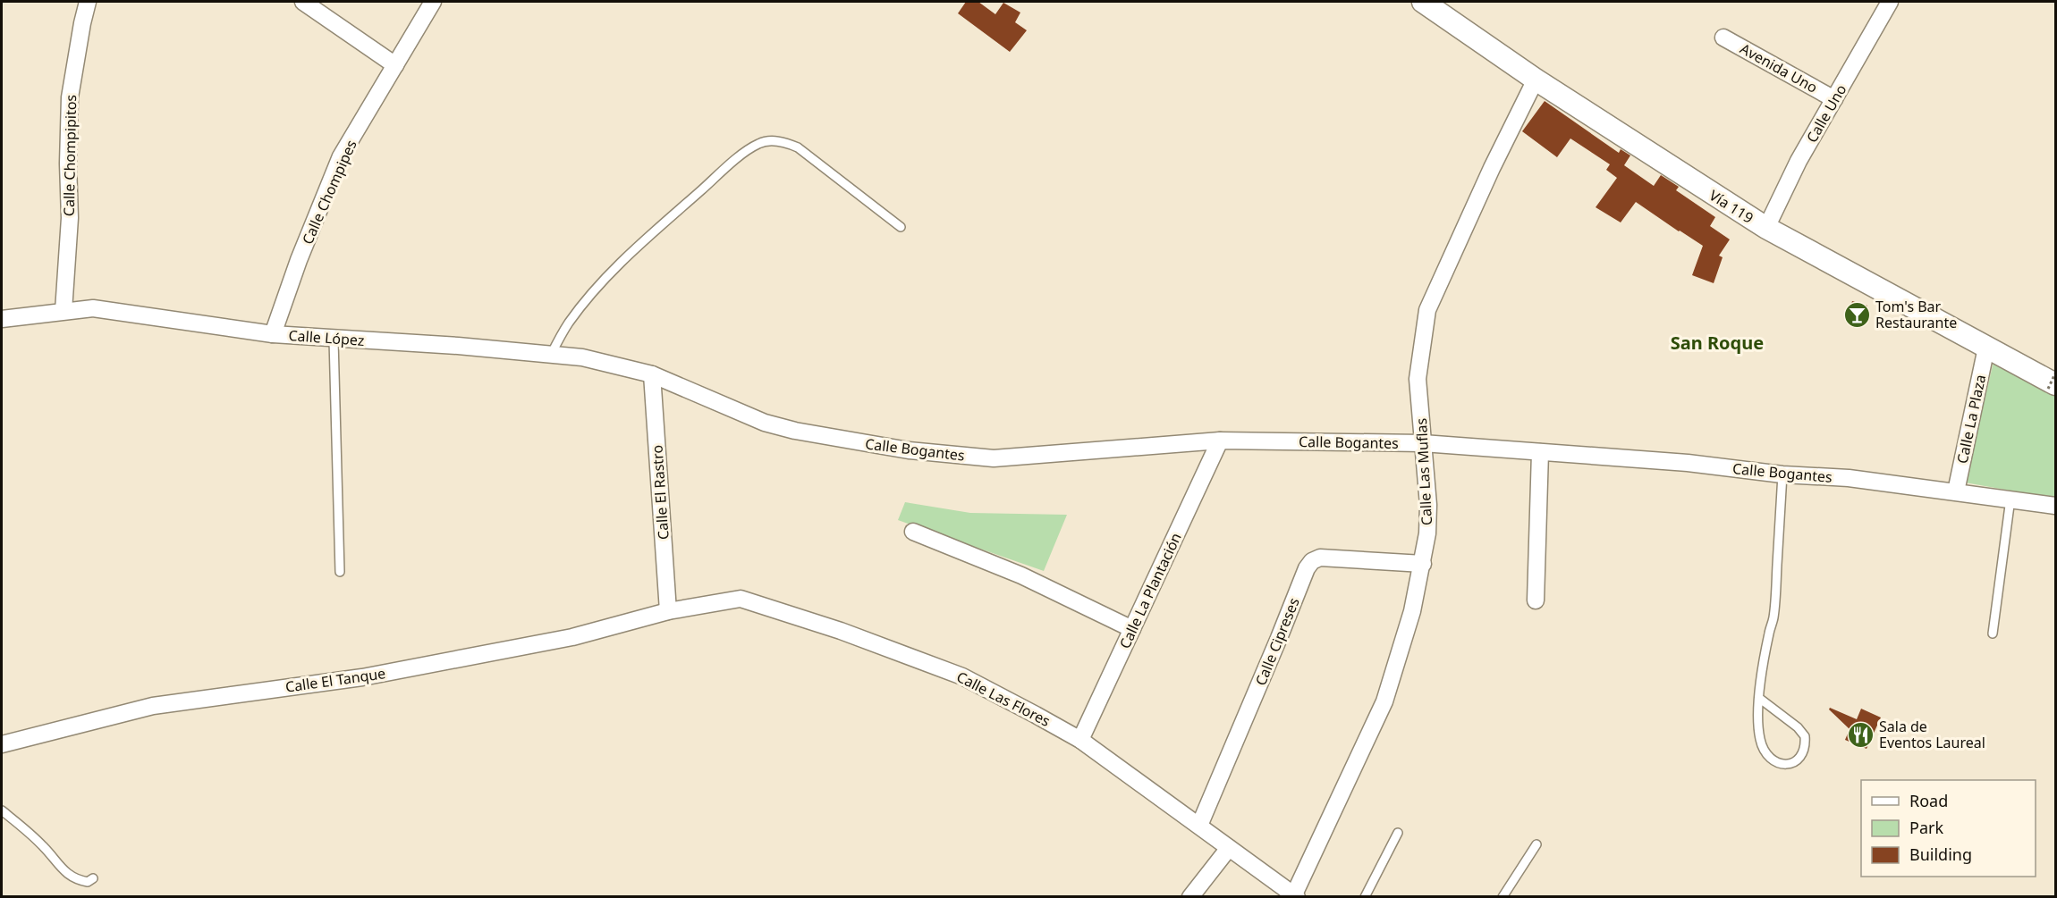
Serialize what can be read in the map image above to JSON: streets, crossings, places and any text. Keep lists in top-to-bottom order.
{
  "streets": {
    "main road": ["Vía 119"],
    "street": [
      "Avenida Uno",
      "Calle Uno",
      "Calle Chompipitos",
      "Calle Chompipes",
      "Calle López",
      "Calle La Plaza",
      "Calle Bogantes",
      "Calle Las Muflas",
      "Calle El Rastro",
      "Calle La Plantación",
      "Calle Cipreses",
      "Calle El Tanque",
      "Calle Las Flores"
    ]
  },
  "crossings": [
    ["Avenida Uno", "Calle Uno"],
    ["Calle Uno", "Vía 119"],
    ["Calle Chompipitos", "Calle López"],
    ["Calle Chompipes", "Calle López"],
    ["Vía 119", "Calle La Plaza"],
    ["Vía 119", "Calle Las Muflas"],
    ["Calle López", "Calle Bogantes"],
    ["Calle López", "Calle El Rastro"],
    ["Calle La Plaza", "Calle Bogantes"],
    ["Calle Bogantes", "Calle Las Muflas"],
    ["Calle Bogantes", "Calle El Rastro"],
    ["Calle Bogantes", "Calle La Plantación"],
    ["Calle Las Muflas", "Calle Cipreses"],
    ["Calle Las Muflas", "Calle Las Flores"],
    ["Calle El Rastro", "Calle El Tanque"],
    ["Calle El Rastro", "Calle Las Flores"],
    ["Calle La Plantación", "Calle Las Flores"],
    ["Calle Cipreses", "Calle Las Flores"],
    ["Calle El Tanque", "Calle Las Flores"]
  ],
  "districts": ["San Roque"],
  "places": {
    "bar": ["Tom's Bar Restaurante"],
    "restaurant": ["Sala de Eventos Laureal"]
  },
  "legend": ["Road", "Park", "Building"]
}
